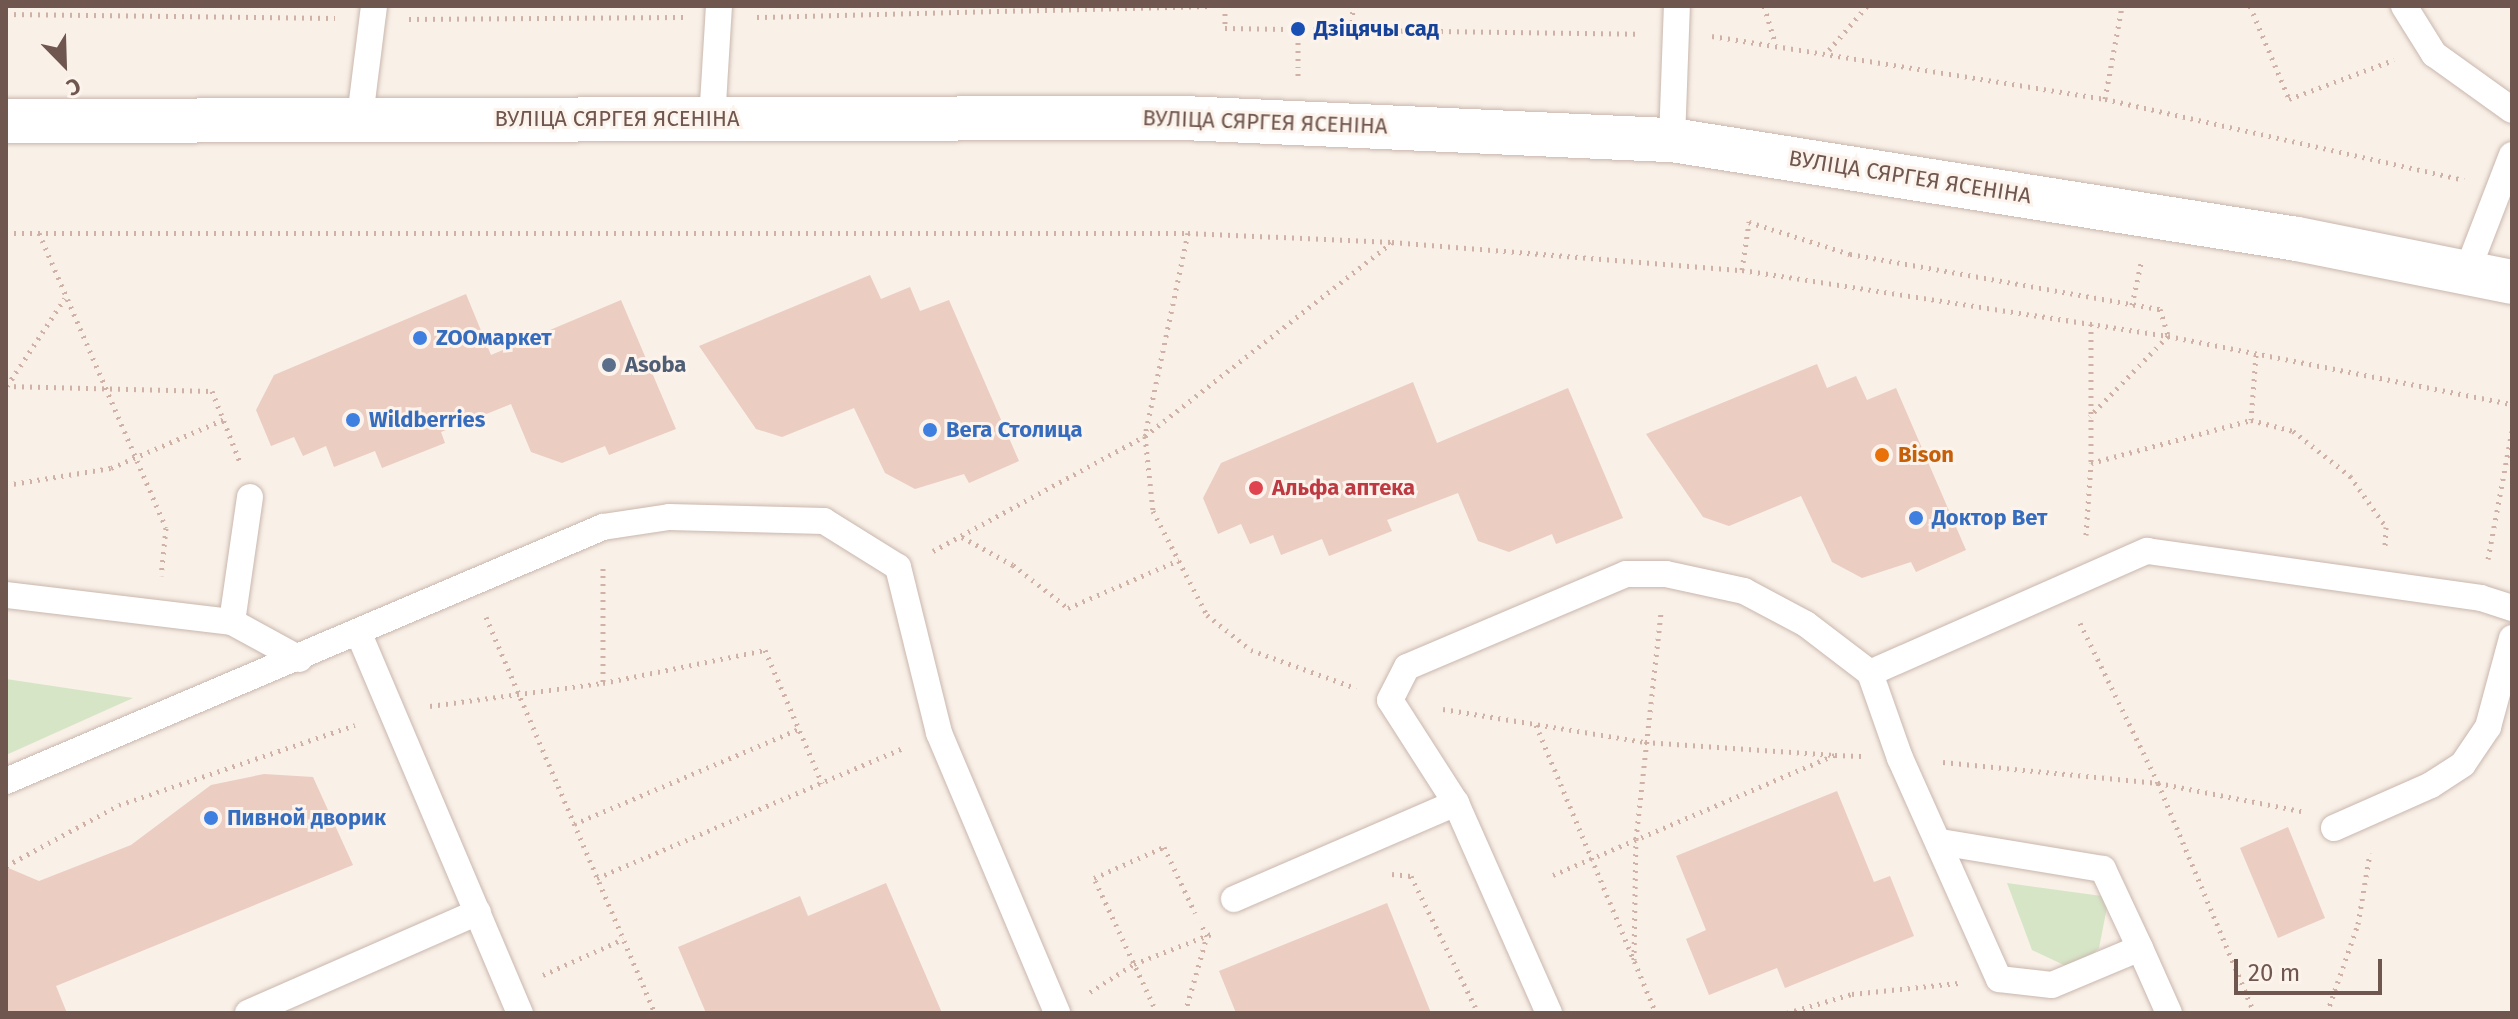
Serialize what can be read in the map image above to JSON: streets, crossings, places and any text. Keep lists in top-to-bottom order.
{
  "streets": {
    "main road": ["ВУЛІЦА СЯРГЕЯ ЯСЕНІНА"]
  },
  "places": [
    "Дзіцячы сад",
    "ZOOмаркет",
    "Asoba",
    "Wildberries",
    "Вега Столица",
    "Bison",
    "Альфа аптека",
    "Доктор Вет",
    "Пивной дворик"
  ],
  "scale_bar": "20 m",
  "north": "bottom right"
}
